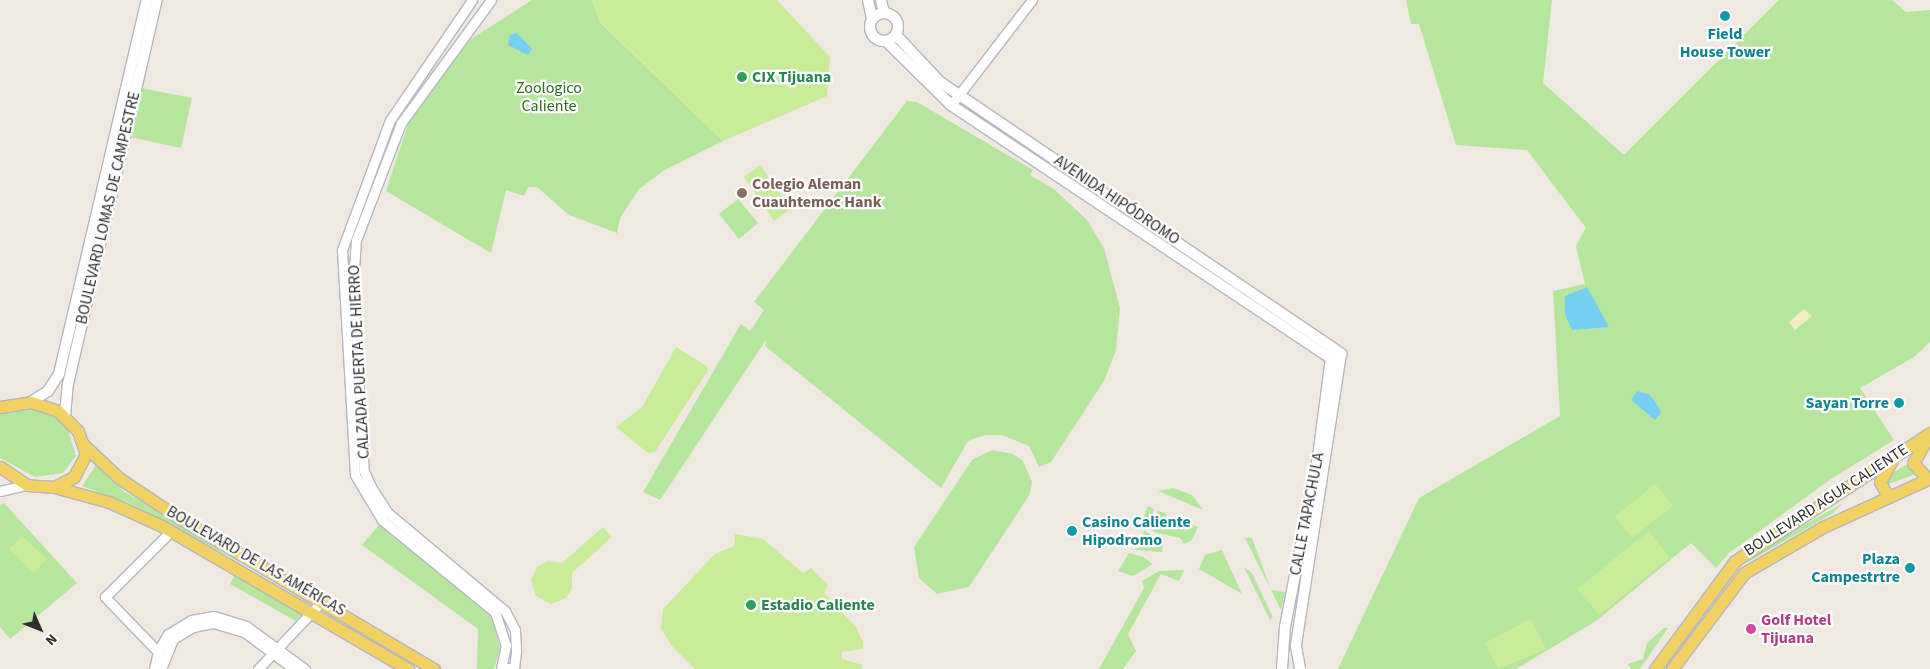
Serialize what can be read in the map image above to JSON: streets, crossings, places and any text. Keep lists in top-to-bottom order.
{
  "streets": {
    "main road": [
      "AVENIDA HIPÓDROMO",
      "BOULEVARD LOMAS DE CAMPESTRE",
      "BOULEVARD AGUA CALIENTE",
      "CALLE TAPACHULA",
      "BOULEVARD DE LAS AMÉRICAS"
    ],
    "street": ["CALZADA PUERTA DE HIERRO"]
  },
  "crossings": [
    ["AVENIDA HIPÓDROMO", "CALLE TAPACHULA"],
    ["BOULEVARD LOMAS DE CAMPESTRE", "BOULEVARD DE LAS AMÉRICAS"]
  ],
  "parks": ["Zoologico Caliente"],
  "places": [
    "Field House Tower",
    "CIX Tijuana",
    "Colegio Aleman Cuauhtemoc Hank",
    "Sayan Torre",
    "Casino Caliente Hipodromo",
    "Plaza Campestrtre",
    "Estadio Caliente",
    "Golf Hotel Tijuana"
  ],
  "north": "bottom right"
}
